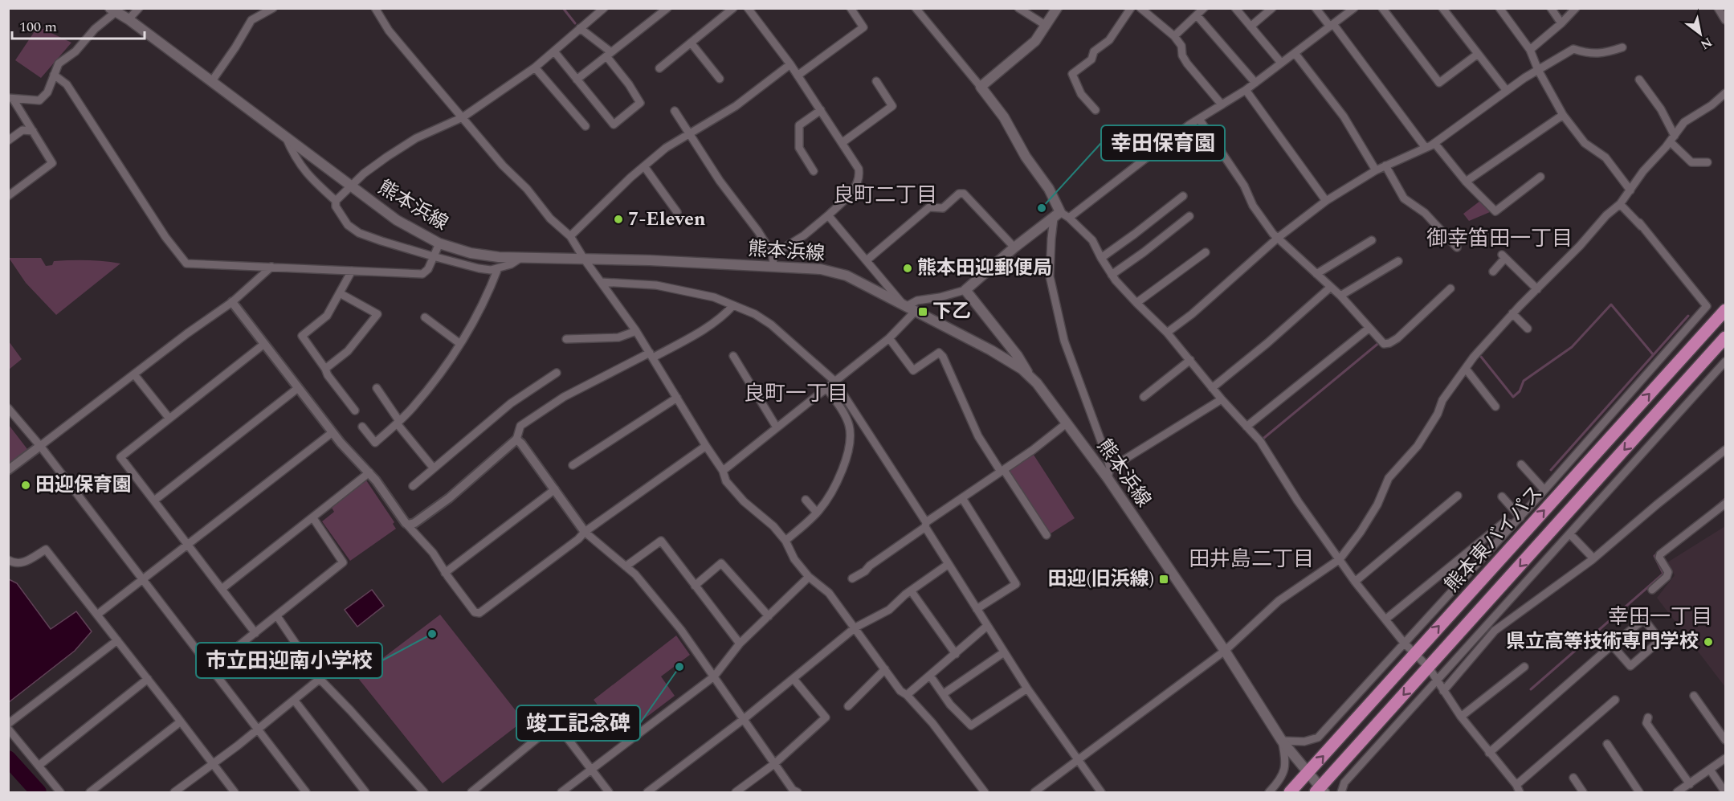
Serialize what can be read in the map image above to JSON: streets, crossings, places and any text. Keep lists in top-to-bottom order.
{
  "streets": {
    "highway": ["熊本東バイパス"],
    "main road": ["熊本浜線"]
  },
  "crossings": [
    ["熊本浜線", "熊本東バイパス"]
  ],
  "districts": [
    "良町二丁目",
    "御幸笛田一丁目",
    "良町一丁目",
    "田井島二丁目",
    "幸田一丁目"
  ],
  "places": {
    "other": [
      "幸田保育園",
      "7-Eleven",
      "熊本田迎郵便局",
      "田迎保育園",
      "市立田迎南小学校",
      "県立高等技術専門学校",
      "竣工記念碑"
    ],
    "transit": ["下乙", "田迎(旧浜線)"]
  },
  "scale_bar": "100 m",
  "north": "bottom right"
}
